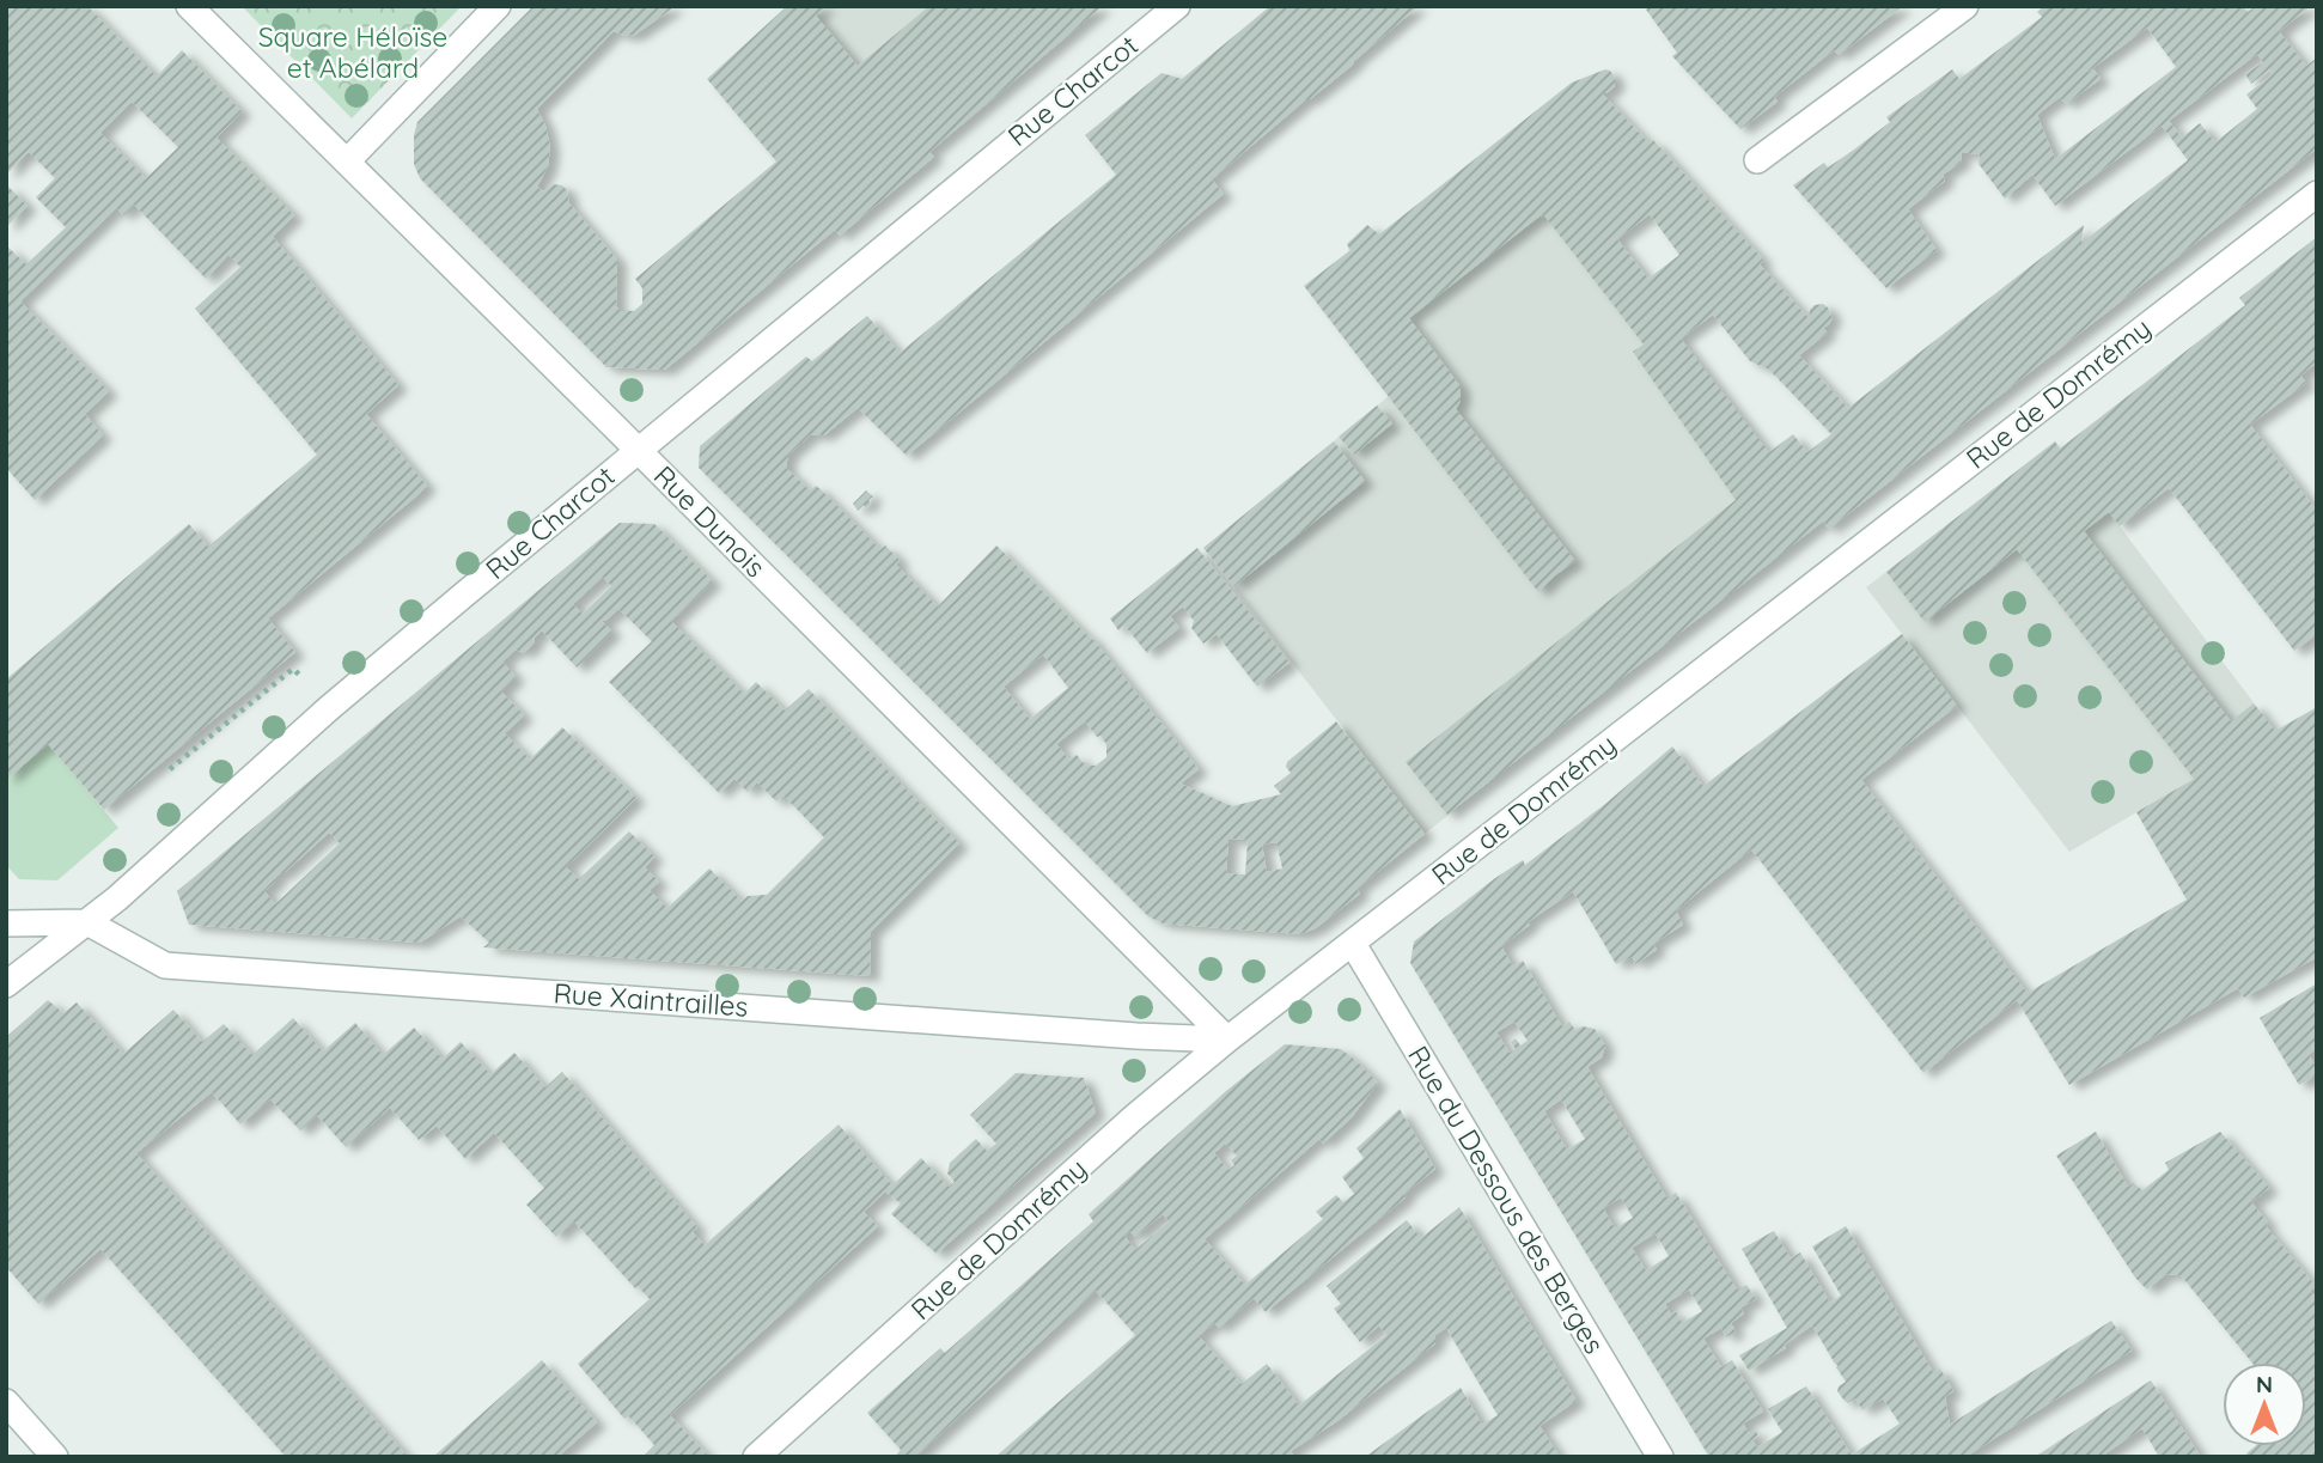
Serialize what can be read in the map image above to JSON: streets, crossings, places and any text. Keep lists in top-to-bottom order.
{
  "streets": {
    "street": [
      "Rue Charcot",
      "Rue de Domrémy",
      "Rue Dunois",
      "Rue Xaintrailles",
      "Rue du Dessous des Berges"
    ]
  },
  "crossings": [
    ["Rue Charcot", "Rue Dunois"],
    ["Rue Charcot", "Rue Xaintrailles"],
    ["Rue de Domrémy", "Rue Dunois"],
    ["Rue de Domrémy", "Rue Xaintrailles"],
    ["Rue de Domrémy", "Rue du Dessous des Berges"],
    ["Rue Dunois", "Rue Xaintrailles"]
  ],
  "parks": ["Square Héloïse et Abélard"],
  "north": "top"
}
